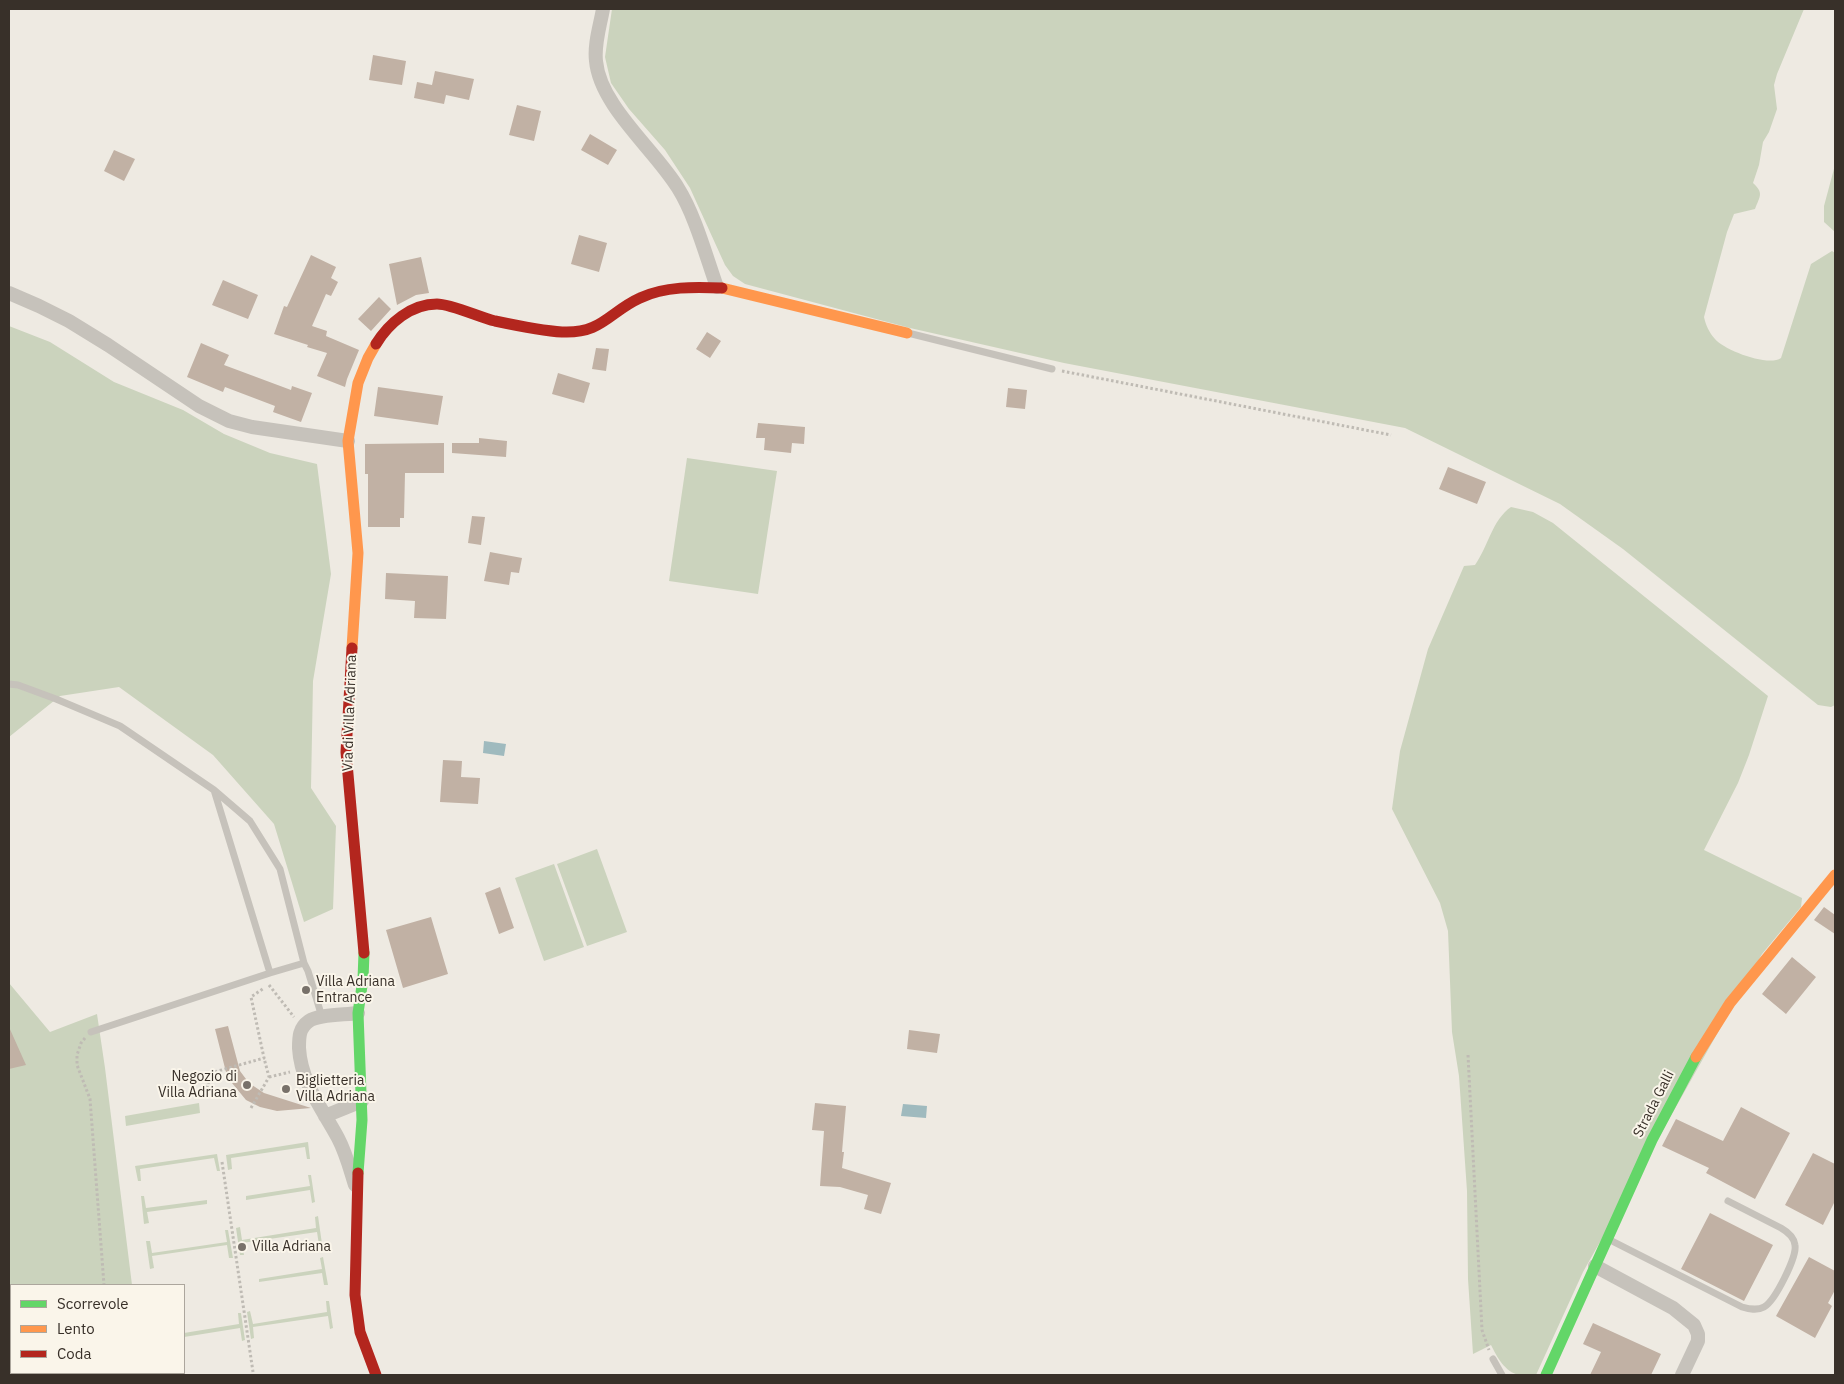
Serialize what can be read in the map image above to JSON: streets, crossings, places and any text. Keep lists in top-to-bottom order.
{
  "streets": {
    "street": ["Via di Villa Adriana", "Strada Galli"]
  },
  "places": [
    "Villa Adriana Entrance",
    "Negozio di Villa Adriana",
    "Biglietteria Villa Adriana",
    "Villa Adriana"
  ],
  "legend": ["Scorrevole", "Lento", "Coda"]
}
